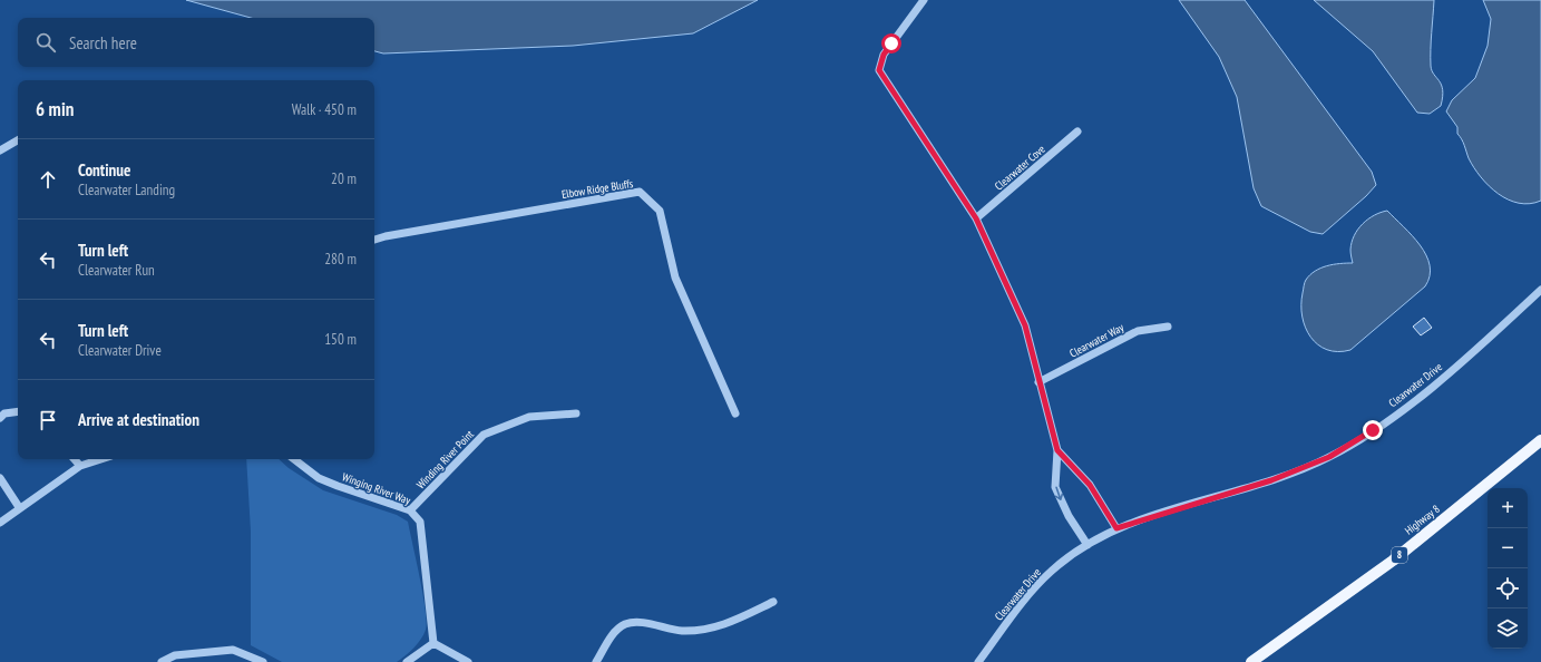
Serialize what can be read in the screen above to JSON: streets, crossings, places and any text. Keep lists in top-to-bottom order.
{
  "streets": {
    "main road": ["Highway 8", "8"],
    "street": [
      "Clearwater Cove",
      "Elbow Ridge Bluffs",
      "Clearwater Way",
      "Clearwater Drive",
      "Winding River Point",
      "Winging River Way"
    ]
  },
  "crossings": [
    ["Winding River Point", "Winging River Way"]
  ],
  "page": {
    "search": "Search here",
    "heading": ["6 min", "Walk · 450 m"],
    "list": [
      ["Continue", "Clearwater Landing", "20 m"],
      ["Turn left", "Clearwater Run", "280 m"],
      ["Turn left", "Clearwater Drive", "150 m"],
      "Arrive at destination"
    ],
    "map_buttons": ["+", "−"]
  }
}
